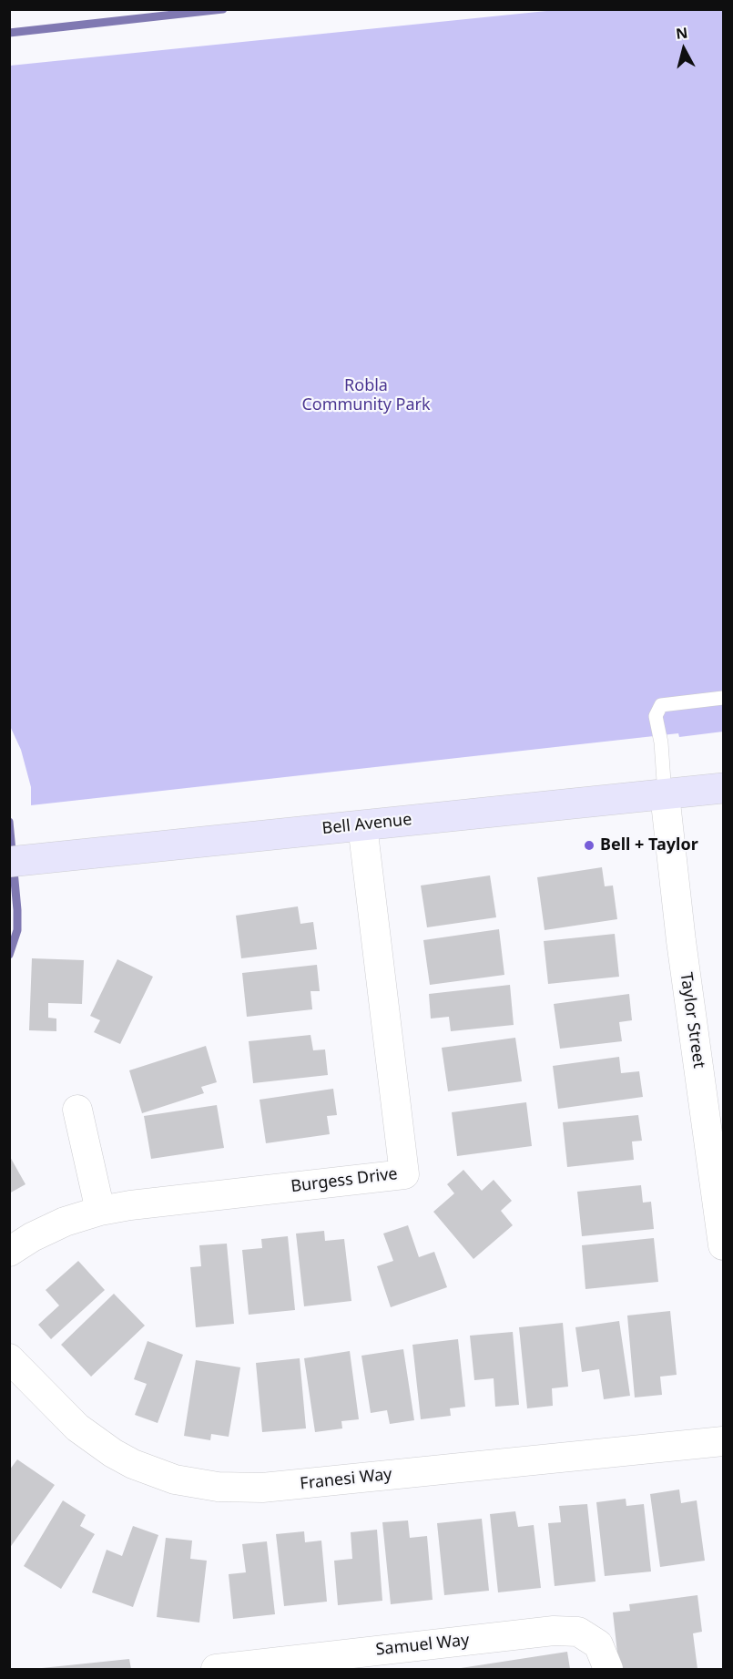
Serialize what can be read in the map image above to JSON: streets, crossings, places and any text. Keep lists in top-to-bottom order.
{
  "streets": {
    "main road": ["Bell Avenue"],
    "street": [
      "Taylor Street",
      "Burgess Drive",
      "Franesi Way",
      "Samuel Way"
    ]
  },
  "crossings": [
    ["Bell Avenue", "Taylor Street"],
    ["Bell Avenue", "Burgess Drive"]
  ],
  "parks": ["Robla Community Park"],
  "places": ["Bell + Taylor"],
  "north": "top"
}
